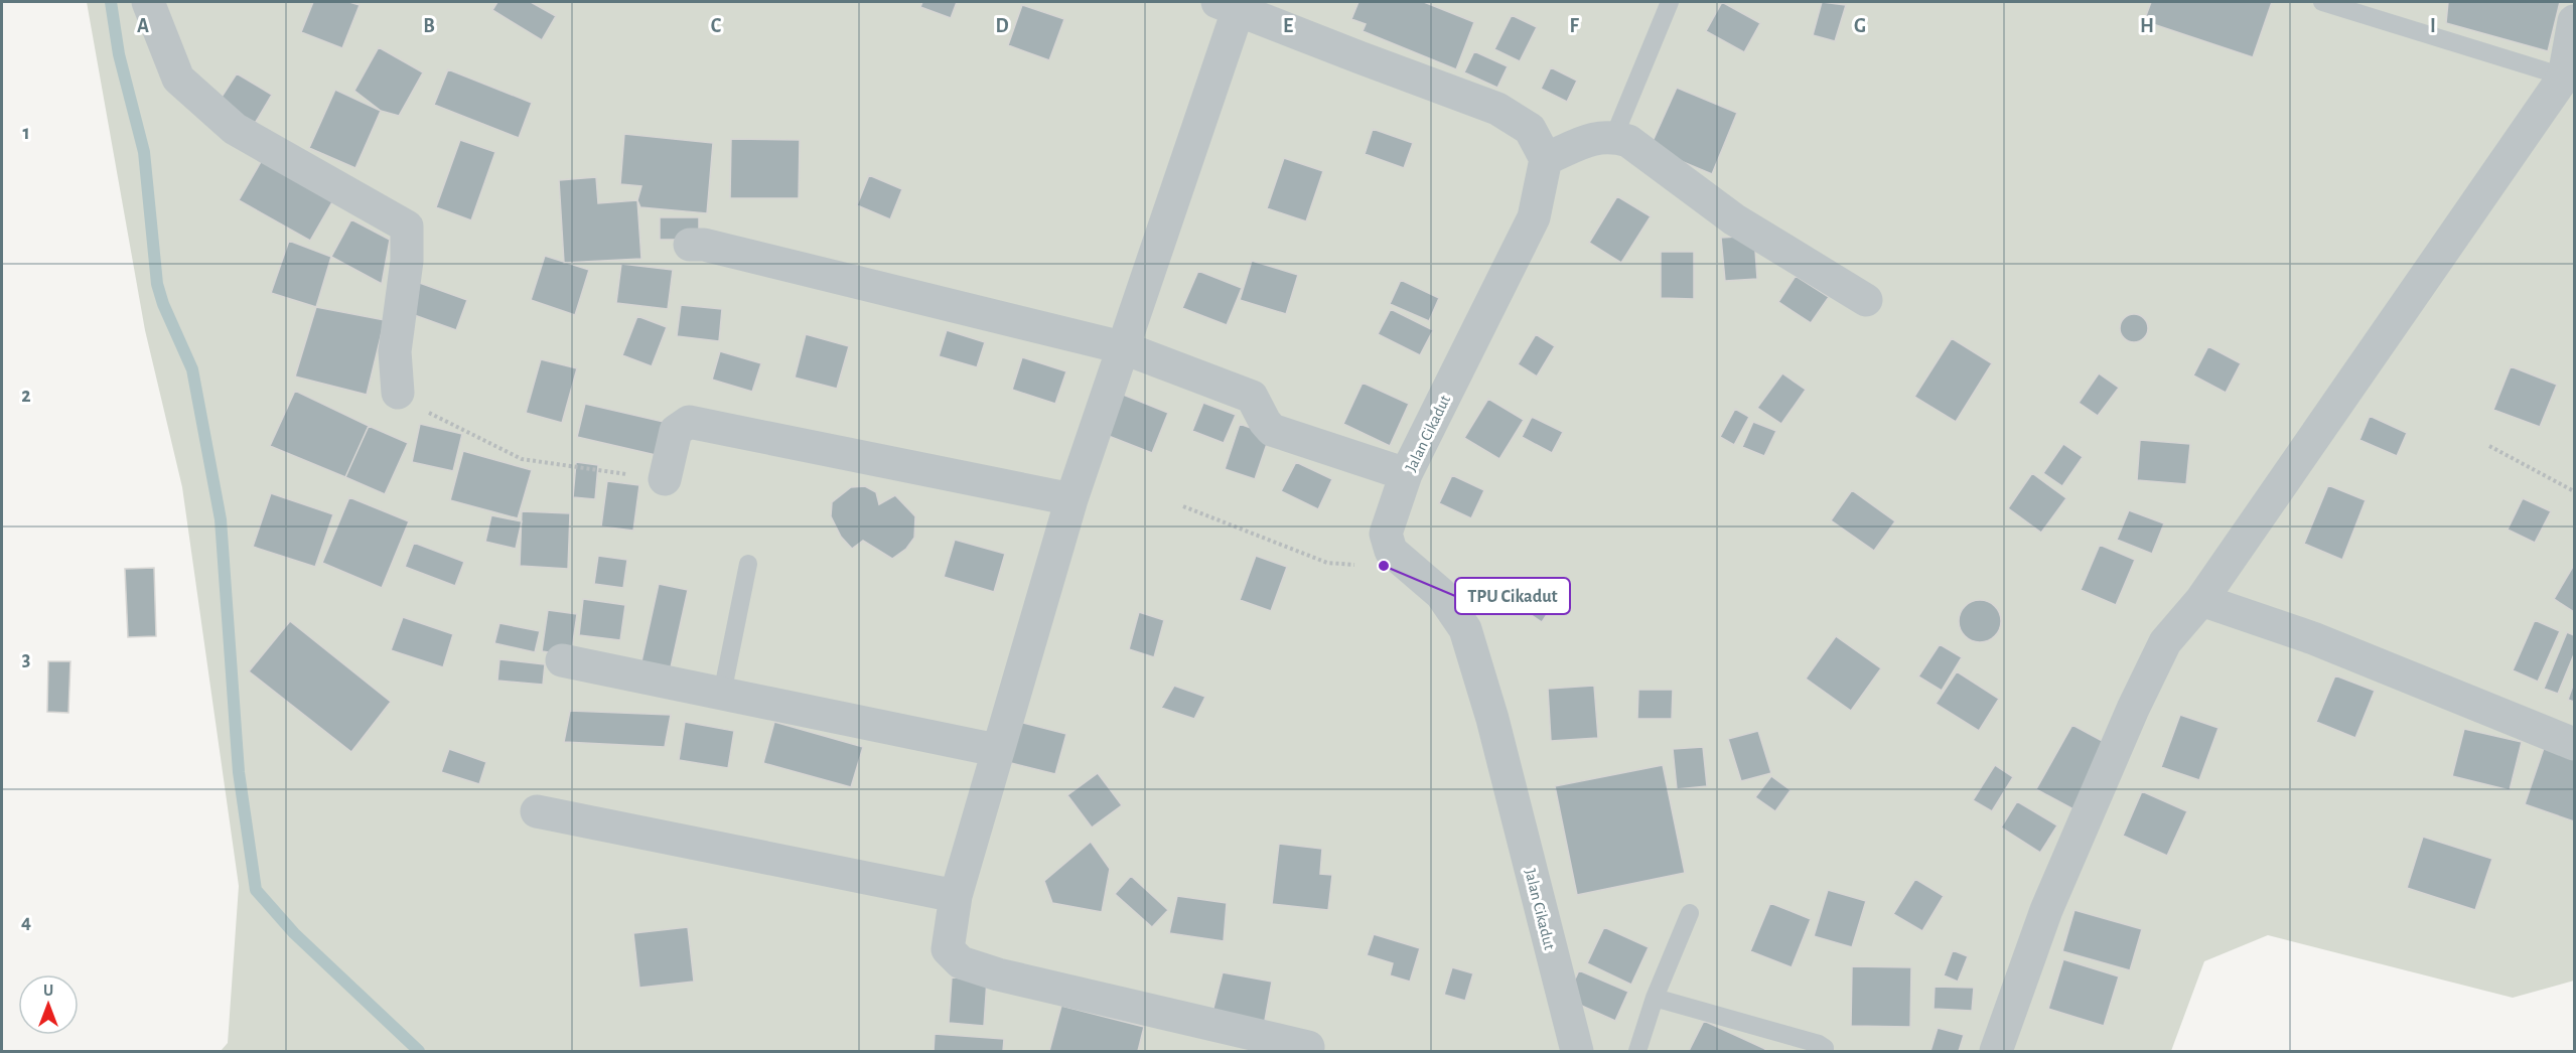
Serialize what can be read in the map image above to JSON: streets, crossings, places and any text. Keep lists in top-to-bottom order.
{
  "streets": {
    "street": ["Jalan Cikadut"]
  },
  "places": ["TPU Cikadut"],
  "north": "top",
  "grid": {
    "columns": [
      "A",
      "B",
      "C",
      "D",
      "E",
      "F",
      "G",
      "H",
      "I"
    ],
    "rows": [
      "1",
      "2",
      "3",
      "4"
    ]
  }
}
